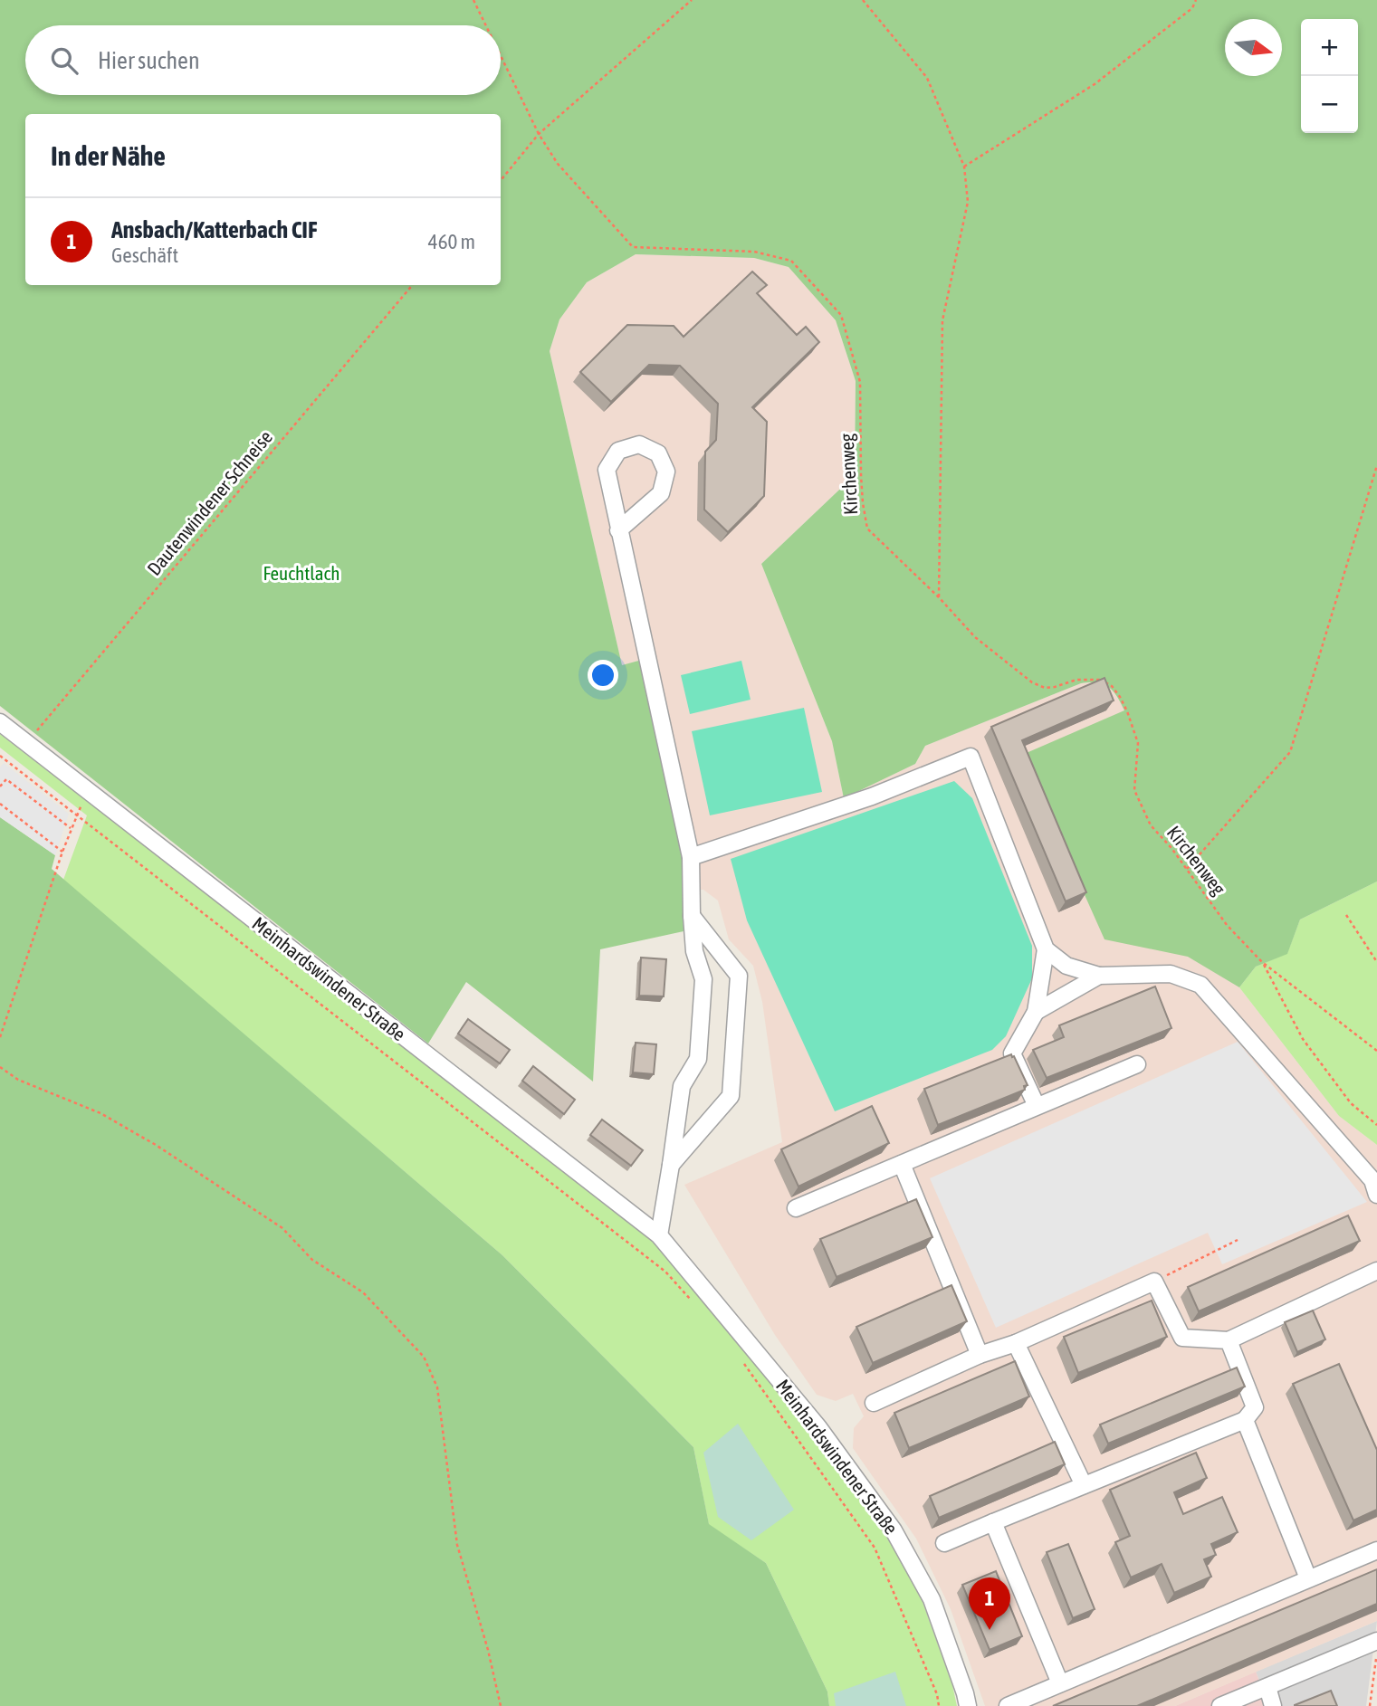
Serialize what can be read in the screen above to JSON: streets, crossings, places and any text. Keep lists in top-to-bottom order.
{
  "streets": {
    "street": ["Meinhardswindener Straße"],
    "path": ["Kirchenweg", "Dautenwindener Schneise"]
  },
  "crossings": [
    ["Dautenwindener Schneise", "Meinhardswindener Straße"]
  ],
  "parks": ["Feuchtlach"],
  "north": "right",
  "page": {
    "map_buttons": ["+", "−"],
    "search": "Hier suchen",
    "heading": "In der Nähe",
    "list": [
      {
        "mark": "1",
        "name": "Ansbach/Katterbach CIF",
        "note": "Geschäft",
        "value": "460 m"
      }
    ],
    "pins": "1"
  }
}
